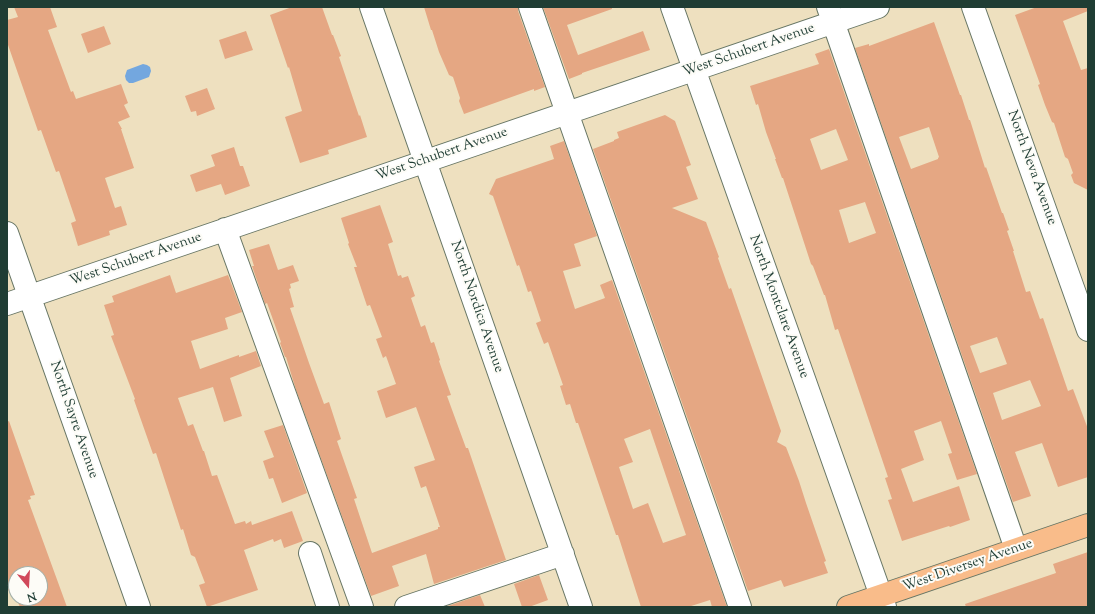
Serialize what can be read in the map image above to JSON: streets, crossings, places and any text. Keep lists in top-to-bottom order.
{
  "streets": {
    "main road": ["West Diversey Avenue"],
    "street": [
      "West Schubert Avenue",
      "North Neva Avenue",
      "North Nordica Avenue",
      "North Montclare Avenue",
      "North Sayre Avenue"
    ]
  },
  "crossings": [
    ["West Schubert Avenue", "North Nordica Avenue"],
    ["West Schubert Avenue", "North Montclare Avenue"],
    ["West Schubert Avenue", "North Sayre Avenue"],
    ["North Montclare Avenue", "West Diversey Avenue"]
  ],
  "north": "bottom"
}
